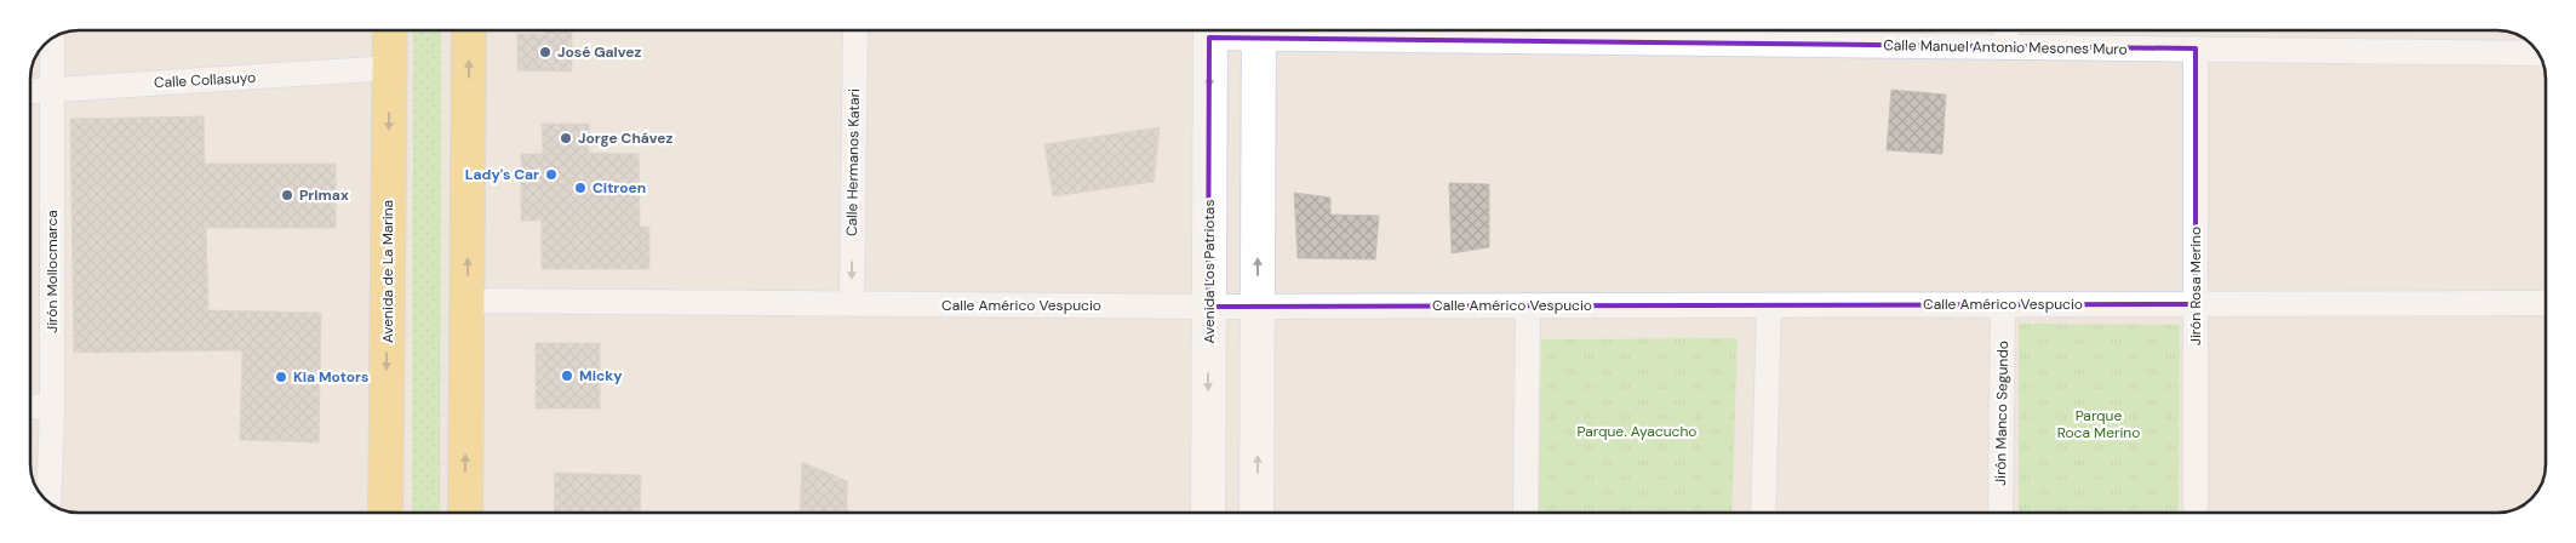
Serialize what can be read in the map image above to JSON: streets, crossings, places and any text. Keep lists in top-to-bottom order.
{
  "streets": {
    "main road": ["Avenida de La Marina", "Avenida Los Patriotas"],
    "street": [
      "Calle Manuel Antonio Mesones Muro",
      "Calle Collasuyo",
      "Calle Hermanos Katari",
      "Jirón Mollocmarca",
      "Jirón Rosa Merino",
      "Calle Américo Vespucio",
      "Jirón Manco Segundo"
    ]
  },
  "crossings": [
    ["Calle Manuel Antonio Mesones Muro", "Jirón Rosa Merino"],
    ["Calle Collasuyo", "Jirón Mollocmarca"],
    ["Calle Collasuyo", "Avenida de La Marina"],
    ["Calle Hermanos Katari", "Calle Américo Vespucio"],
    ["Avenida Los Patriotas", "Calle Américo Vespucio"],
    ["Jirón Rosa Merino", "Calle Américo Vespucio"],
    ["Calle Américo Vespucio", "Jirón Manco Segundo"]
  ],
  "one_way": ["Calle Hermanos Katari"],
  "parks": ["Parque Roca Merino", "Parque. Ayacucho"],
  "places": [
    "José Galvez",
    "Jorge Chávez",
    "Lady's Car",
    "Citroen",
    "Primax",
    "Micky",
    "Kia Motors"
  ]
}
